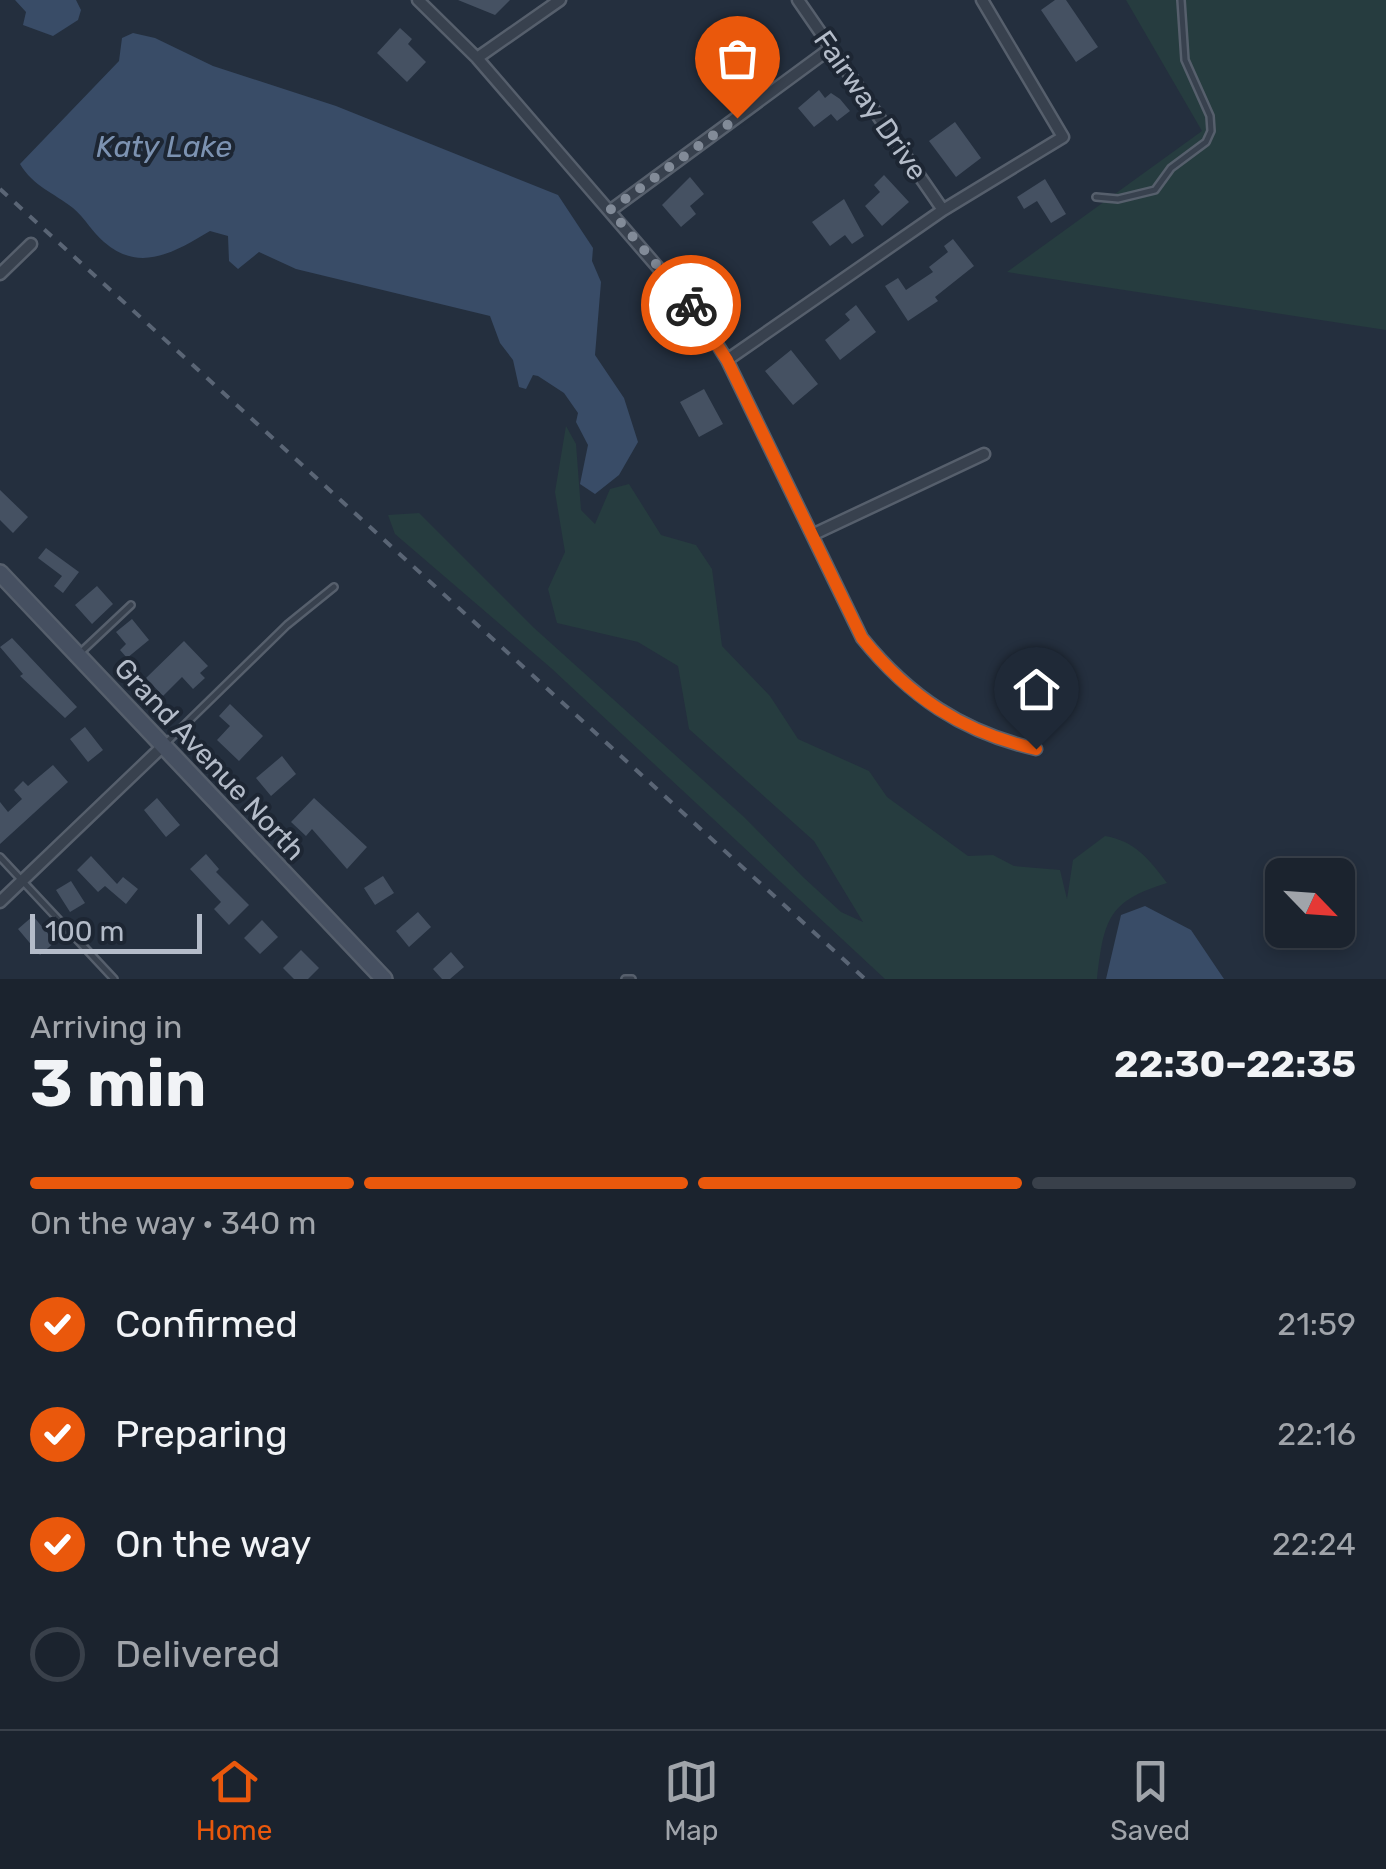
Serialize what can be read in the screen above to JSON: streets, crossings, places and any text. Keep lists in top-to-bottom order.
{
  "streets": {
    "main road": ["Grand Avenue North"],
    "street": ["Fairway Drive"]
  },
  "water": ["Katy Lake"],
  "scale_bar": "100 m",
  "north": "bottom right",
  "page": {
    "scale": "100 m",
    "heading": ["3 min", "Arriving in", "22:30–22:35"],
    "bar": "On the way · 340 m",
    "list": [
      ["Confirmed", "21:59"],
      ["Preparing", "22:16"],
      ["On the way", "22:24"],
      "Delivered"
    ],
    "tabs": ["Home", "Map", "Saved"]
  }
}
